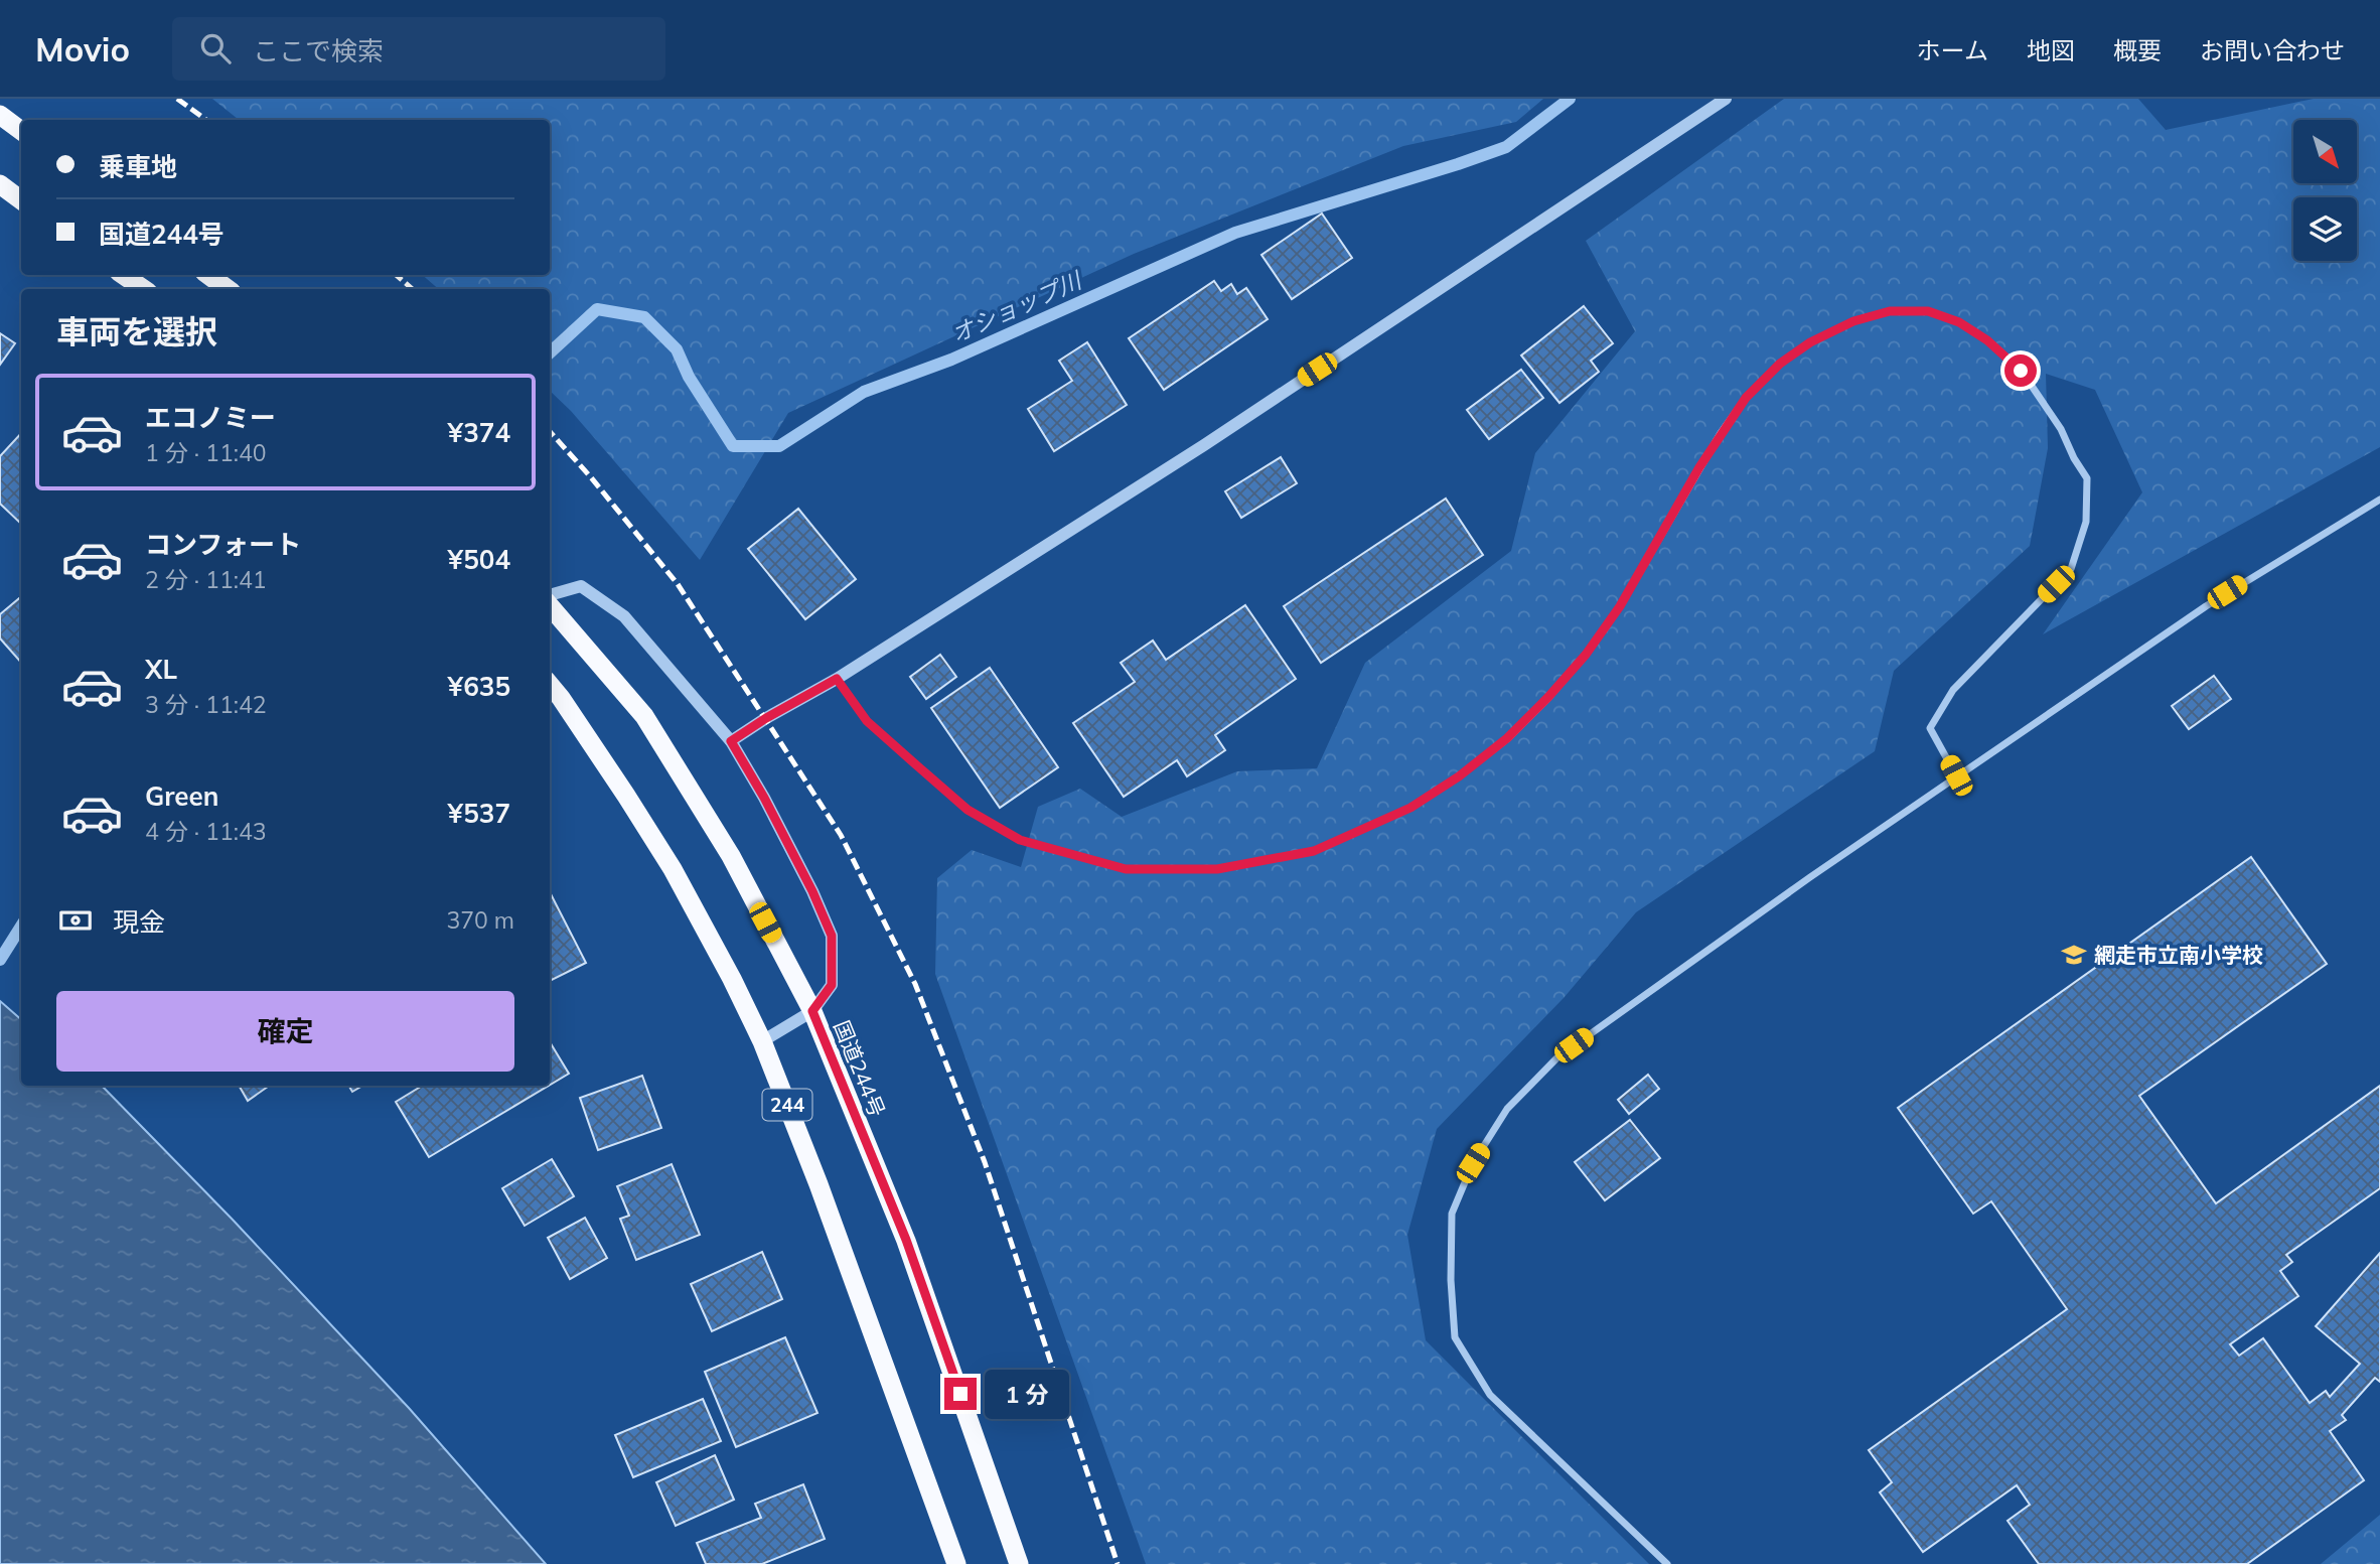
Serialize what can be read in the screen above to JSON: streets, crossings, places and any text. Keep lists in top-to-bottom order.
{
  "streets": {
    "highway": ["国道244号", "244"]
  },
  "water": ["オショップ川"],
  "places": {
    "school or university": ["網走市立南小学校"]
  },
  "north": "bottom right",
  "page": {
    "header": "Movio",
    "search": "ここで検索",
    "nav": [
      "ホーム",
      "地図",
      "概要",
      "お問い合わせ"
    ],
    "banner": ["乗車地", "国道244号"],
    "heading": "車両を選択",
    "list": [
      {
        "name": "エコノミー",
        "note": "1 分 · 11:40",
        "value": "¥374"
      },
      {
        "name": "コンフォート",
        "note": "2 分 · 11:41",
        "value": "¥504"
      },
      {
        "name": "XL",
        "note": "3 分 · 11:42",
        "value": "¥635"
      },
      {
        "name": "Green",
        "note": "4 分 · 11:43",
        "value": "¥537"
      }
    ],
    "pay": ["現金", "370 m"],
    "buttons": "確定",
    "bubble": "1 分"
  }
}
